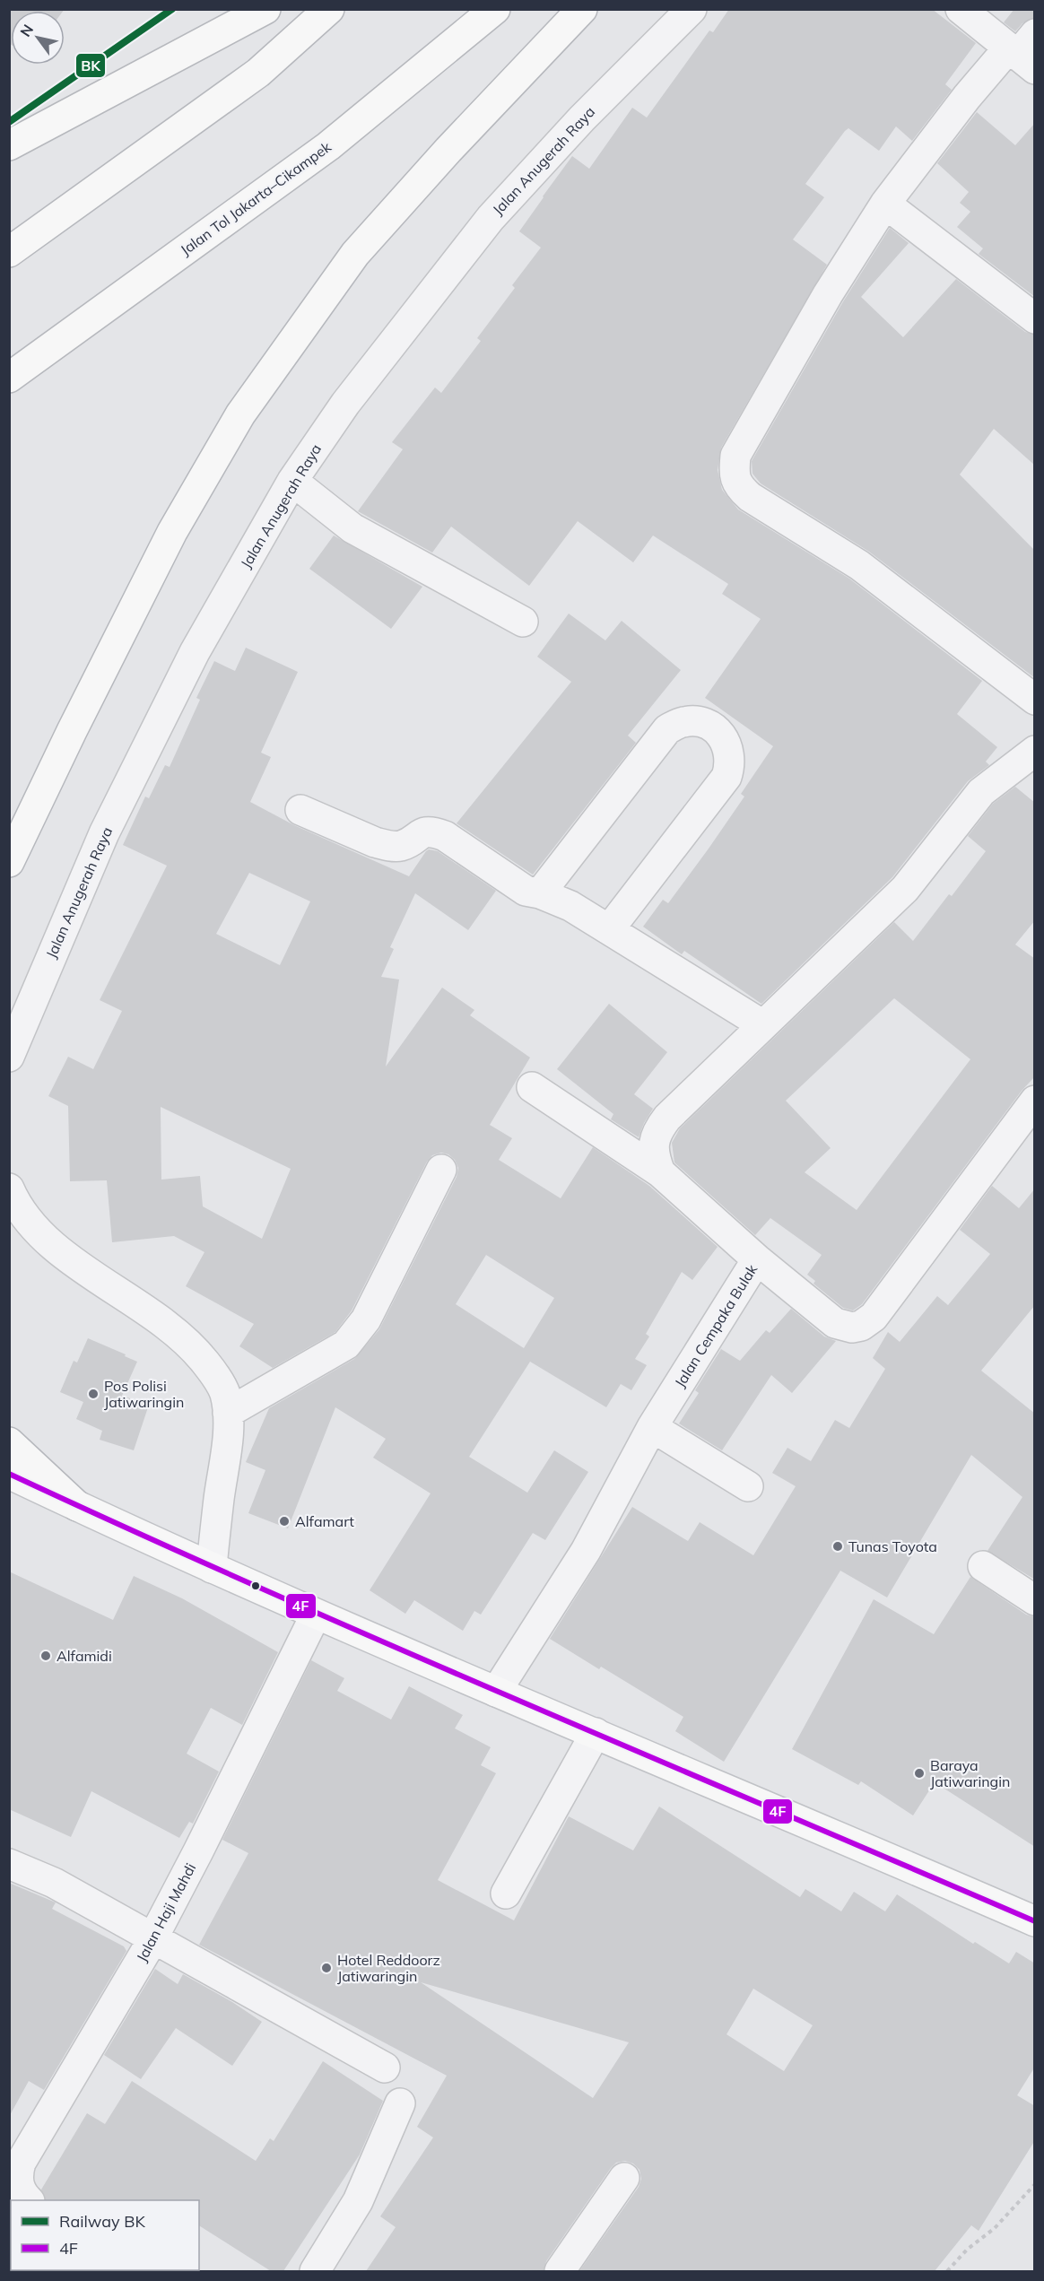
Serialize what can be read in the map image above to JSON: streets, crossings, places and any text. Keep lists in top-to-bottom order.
{
  "streets": {
    "main road": ["Jalan Tol Jakarta–Cikampek"],
    "street": ["Jalan Anugerah Raya", "Jalan Cempaka Bulak", "Jalan Haji Mahdi"]
  },
  "places": [
    "Pos Polisi Jatiwaringin",
    "Alfamart",
    "Tunas Toyota",
    "Alfamidi",
    "Baraya Jatiwaringin",
    "Hotel Reddoorz Jatiwaringin"
  ],
  "lines": ["rail line BK", "transit line 4F"],
  "legend": ["Railway BK", "4F"],
  "north": "top left"
}
